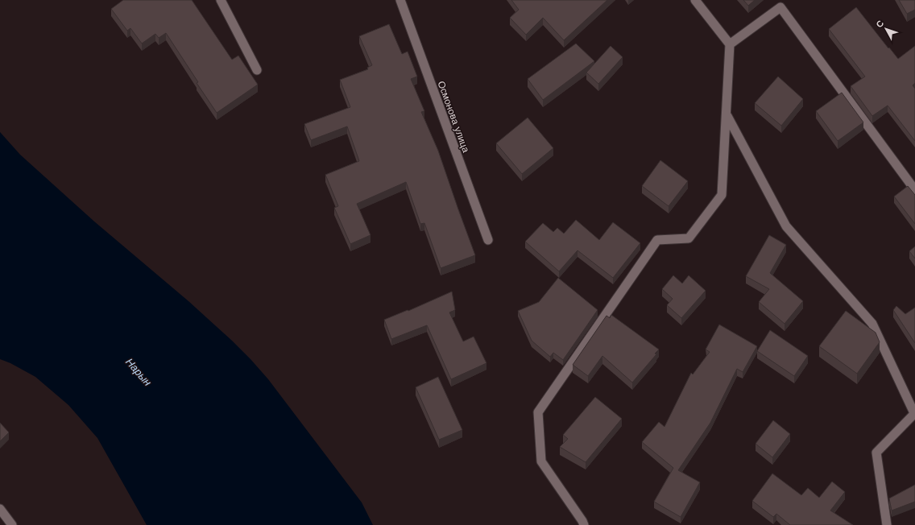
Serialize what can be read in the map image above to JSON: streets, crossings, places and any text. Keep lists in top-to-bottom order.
{
  "streets": {
    "street": ["Осмонова улица"]
  },
  "water": ["Нарын"],
  "north": "top left"
}
